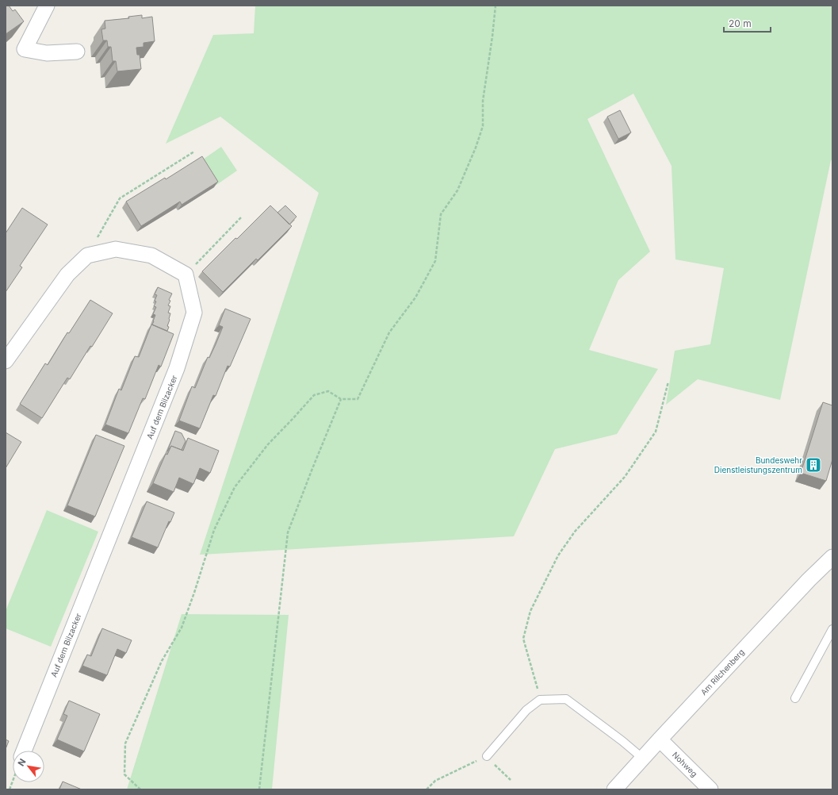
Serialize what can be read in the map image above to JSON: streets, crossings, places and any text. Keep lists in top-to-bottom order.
{
  "streets": {
    "street": ["Auf dem Bilzacker", "Am Rilchenberg", "Nohweg"]
  },
  "crossings": [
    ["Am Rilchenberg", "Nohweg"]
  ],
  "places": {
    "building": ["Bundeswehr Dienstleistungszentrum"]
  },
  "scale_bar": "20 m",
  "north": "top left"
}
